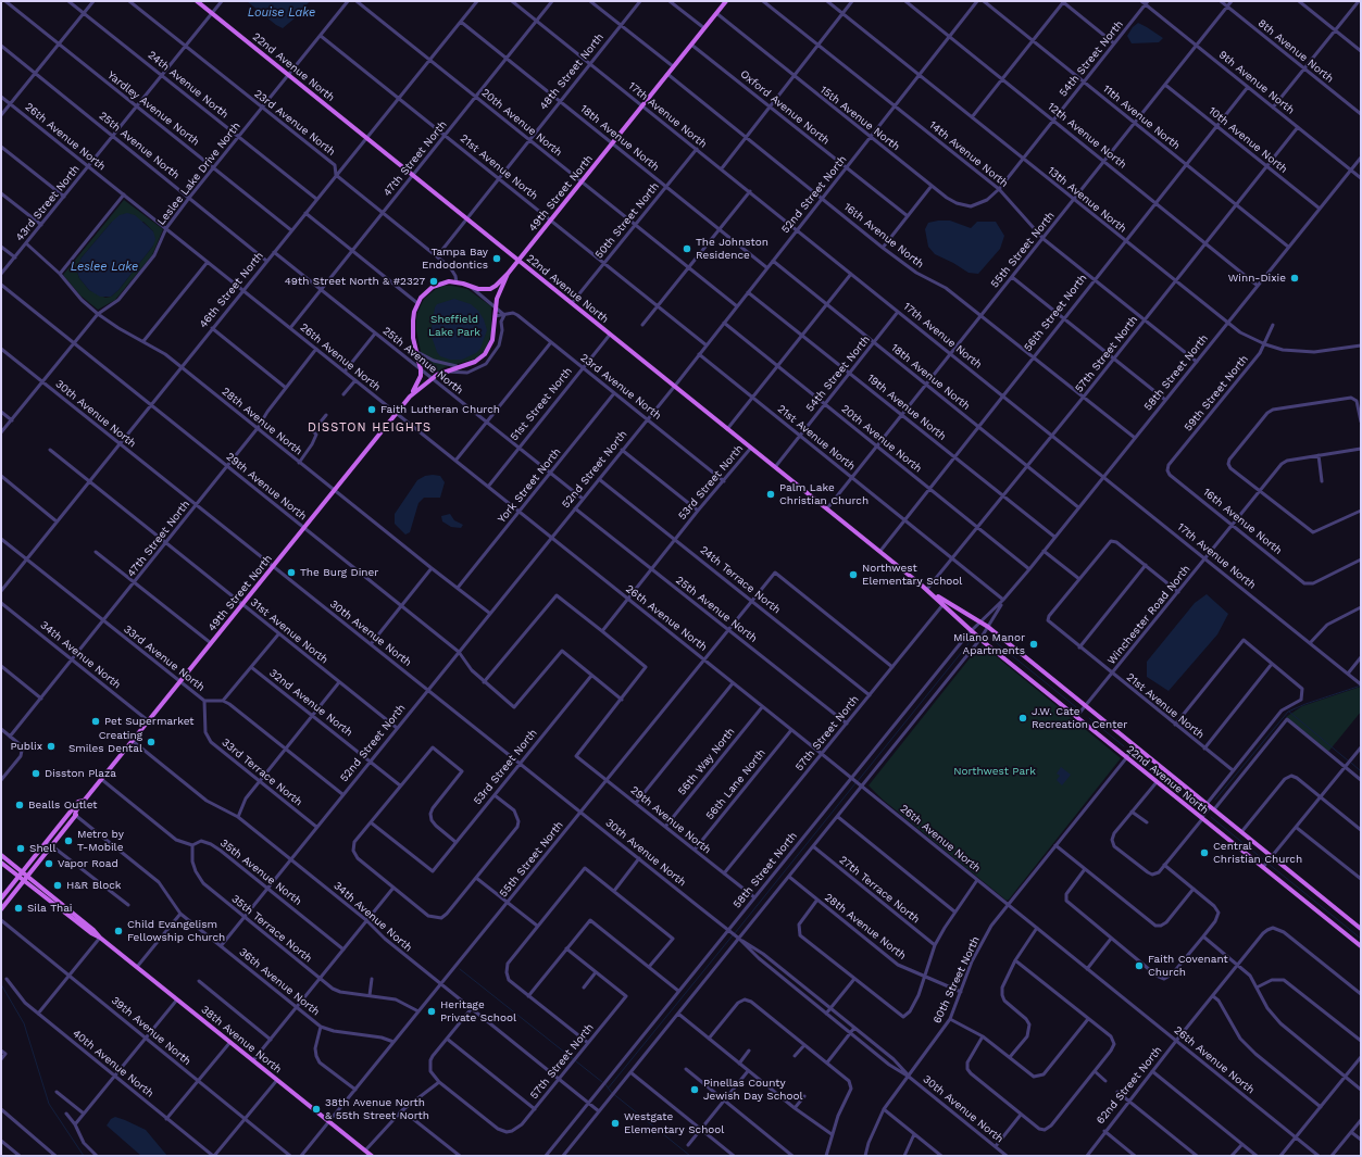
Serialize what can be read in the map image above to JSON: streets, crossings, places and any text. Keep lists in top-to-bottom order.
{
  "streets": {
    "main road": ["22nd Avenue North", "49th Street North", "38th Avenue North"],
    "street": [
      "8th Avenue North",
      "54th Street North",
      "48th Street North",
      "9th Avenue North",
      "24th Avenue North",
      "Oxford Avenue North",
      "Yardley Avenue North",
      "17th Avenue North",
      "11th Avenue North",
      "15th Avenue North",
      "23rd Avenue North",
      "20th Avenue North",
      "12th Avenue North",
      "26th Avenue North",
      "18th Avenue North",
      "10th Avenue North",
      "25th Avenue North",
      "14th Avenue North",
      "47th Street North",
      "21st Avenue North",
      "Leslee Lake Drive North",
      "52nd Street North",
      "13th Avenue North",
      "43rd Street North",
      "50th Street North",
      "16th Avenue North",
      "55th Street North",
      "46th Street North",
      "56th Street North",
      "57th Street North",
      "58th Street North",
      "59th Street North",
      "51st Street North",
      "19th Avenue North",
      "30th Avenue North",
      "28th Avenue North",
      "53rd Street North",
      "York Street North",
      "29th Avenue North",
      "24th Terrace North",
      "Winchester Road North",
      "31st Avenue North",
      "34th Avenue North",
      "33rd Avenue North",
      "32nd Avenue North",
      "56th Way North",
      "33rd Terrace North",
      "56th Lane North",
      "35th Avenue North",
      "27th Terrace North",
      "35th Terrace North",
      "60th Street North",
      "36th Avenue North",
      "39th Avenue North",
      "40th Avenue North",
      "62nd Street North"
    ]
  },
  "crossings": [
    ["8th Avenue North", "55th Street North"],
    ["54th Street North", "22nd Avenue North"],
    ["54th Street North", "9th Avenue North"],
    ["54th Street North", "17th Avenue North"],
    ["54th Street North", "11th Avenue North"],
    ["54th Street North", "15th Avenue North"],
    ["54th Street North", "20th Avenue North"],
    ["54th Street North", "12th Avenue North"],
    ["54th Street North", "18th Avenue North"],
    ["54th Street North", "14th Avenue North"],
    ["54th Street North", "21st Avenue North"],
    ["54th Street North", "13th Avenue North"],
    ["54th Street North", "19th Avenue North"],
    ["22nd Avenue North", "48th Street North"],
    ["22nd Avenue North", "47th Street North"],
    ["22nd Avenue North", "Leslee Lake Drive North"],
    ["22nd Avenue North", "49th Street North"],
    ["22nd Avenue North", "52nd Street North"],
    ["22nd Avenue North", "43rd Street North"],
    ["22nd Avenue North", "50th Street North"],
    ["22nd Avenue North", "55th Street North"],
    ["22nd Avenue North", "46th Street North"],
    ["22nd Avenue North", "56th Street North"],
    ["22nd Avenue North", "57th Street North"],
    ["22nd Avenue North", "58th Street North"],
    ["22nd Avenue North", "51st Street North"],
    ["22nd Avenue North", "53rd Street North"],
    ["22nd Avenue North", "Winchester Road North"],
    ["22nd Avenue North", "60th Street North"],
    ["48th Street North", "17th Avenue North"],
    ["48th Street North", "23rd Avenue North"],
    ["48th Street North", "20th Avenue North"],
    ["48th Street North", "18th Avenue North"],
    ["48th Street North", "21st Avenue North"],
    ["9th Avenue North", "55th Street North"],
    ["9th Avenue North", "56th Street North"],
    ["9th Avenue North", "57th Street North"],
    ["9th Avenue North", "58th Street North"],
    ["24th Avenue North", "Leslee Lake Drive North"],
    ["24th Avenue North", "43rd Street North"],
    ["24th Avenue North", "46th Street North"],
    ["Oxford Avenue North", "49th Street North"],
    ["Oxford Avenue North", "52nd Street North"],
    ["Yardley Avenue North", "Leslee Lake Drive North"],
    ["Yardley Avenue North", "43rd Street North"],
    ["Yardley Avenue North", "46th Street North"],
    ["17th Avenue North", "47th Street North"],
    ["17th Avenue North", "49th Street North"],
    ["17th Avenue North", "52nd Street North"],
    ["17th Avenue North", "50th Street North"],
    ["17th Avenue North", "55th Street North"],
    ["17th Avenue North", "56th Street North"],
    ["17th Avenue North", "57th Street North"],
    ["17th Avenue North", "58th Street North"],
    ["17th Avenue North", "53rd Street North"],
    ["17th Avenue North", "Winchester Road North"],
    ["11th Avenue North", "55th Street North"],
    ["11th Avenue North", "56th Street North"],
    ["11th Avenue North", "57th Street North"],
    ["11th Avenue North", "58th Street North"],
    ["15th Avenue North", "14th Avenue North"],
    ["15th Avenue North", "49th Street North"],
    ["15th Avenue North", "52nd Street North"],
    ["23rd Avenue North", "47th Street North"],
    ["23rd Avenue North", "Leslee Lake Drive North"],
    ["23rd Avenue North", "49th Street North"],
    ["23rd Avenue North", "52nd Street North"],
    ["23rd Avenue North", "43rd Street North"],
    ["23rd Avenue North", "46th Street North"],
    ["23rd Avenue North", "51st Street North"],
    ["23rd Avenue North", "53rd Street North"],
    ["23rd Avenue North", "York Street North"],
    ["20th Avenue North", "47th Street North"],
    ["20th Avenue North", "49th Street North"],
    ["20th Avenue North", "52nd Street North"],
    ["20th Avenue North", "50th Street North"],
    ["20th Avenue North", "55th Street North"],
    ["20th Avenue North", "46th Street North"],
    ["20th Avenue North", "56th Street North"],
    ["20th Avenue North", "57th Street North"],
    ["20th Avenue North", "58th Street North"],
    ["20th Avenue North", "53rd Street North"],
    ["12th Avenue North", "52nd Street North"],
    ["12th Avenue North", "55th Street North"],
    ["12th Avenue North", "56th Street North"],
    ["12th Avenue North", "57th Street North"],
    ["12th Avenue North", "58th Street North"],
    ["26th Avenue North", "47th Street North"],
    ["26th Avenue North", "Leslee Lake Drive North"],
    ["26th Avenue North", "49th Street North"],
    ["26th Avenue North", "52nd Street North"],
    ["26th Avenue North", "43rd Street North"],
    ["26th Avenue North", "55th Street North"],
    ["26th Avenue North", "46th Street North"],
    ["26th Avenue North", "57th Street North"],
    ["26th Avenue North", "58th Street North"],
    ["26th Avenue North", "51st Street North"],
    ["26th Avenue North", "53rd Street North"],
    ["26th Avenue North", "York Street North"],
    ["26th Avenue North", "56th Way North"],
    ["26th Avenue North", "56th Lane North"],
    ["26th Avenue North", "60th Street North"],
    ["26th Avenue North", "62nd Street North"],
    ["18th Avenue North", "47th Street North"],
    ["18th Avenue North", "49th Street North"],
    ["18th Avenue North", "52nd Street North"],
    ["18th Avenue North", "50th Street North"],
    ["18th Avenue North", "55th Street North"],
    ["18th Avenue North", "46th Street North"],
    ["18th Avenue North", "56th Street North"],
    ["18th Avenue North", "57th Street North"],
    ["18th Avenue North", "58th Street North"],
    ["18th Avenue North", "53rd Street North"],
    ["10th Avenue North", "55th Street North"],
    ["10th Avenue North", "56th Street North"],
    ["10th Avenue North", "57th Street North"],
    ["10th Avenue North", "58th Street North"],
    ["25th Avenue North", "47th Street North"],
    ["25th Avenue North", "Leslee Lake Drive North"],
    ["25th Avenue North", "49th Street North"],
    ["25th Avenue North", "52nd Street North"],
    ["25th Avenue North", "43rd Street North"],
    ["25th Avenue North", "55th Street North"],
    ["25th Avenue North", "46th Street North"],
    ["25th Avenue North", "57th Street North"],
    ["25th Avenue North", "51st Street North"],
    ["25th Avenue North", "53rd Street North"],
    ["25th Avenue North", "York Street North"],
    ["14th Avenue North", "52nd Street North"],
    ["14th Avenue North", "55th Street North"],
    ["14th Avenue North", "56th Street North"],
    ["14th Avenue North", "57th Street North"],
    ["14th Avenue North", "58th Street North"],
    ["47th Street North", "21st Avenue North"],
    ["47th Street North", "30th Avenue North"],
    ["47th Street North", "28th Avenue North"],
    ["47th Street North", "29th Avenue North"],
    ["47th Street North", "31st Avenue North"],
    ["47th Street North", "34th Avenue North"],
    ["47th Street North", "33rd Avenue North"],
    ["21st Avenue North", "Leslee Lake Drive North"],
    ["21st Avenue North", "49th Street North"],
    ["21st Avenue North", "52nd Street North"],
    ["21st Avenue North", "50th Street North"],
    ["21st Avenue North", "55th Street North"],
    ["21st Avenue North", "46th Street North"],
    ["21st Avenue North", "56th Street North"],
    ["21st Avenue North", "57th Street North"],
    ["21st Avenue North", "58th Street North"],
    ["21st Avenue North", "53rd Street North"],
    ["21st Avenue North", "Winchester Road North"],
    ["Leslee Lake Drive North", "30th Avenue North"],
    ["Leslee Lake Drive North", "28th Avenue North"],
    ["Leslee Lake Drive North", "29th Avenue North"],
    ["49th Street North", "16th Avenue North"],
    ["49th Street North", "30th Avenue North"],
    ["49th Street North", "28th Avenue North"],
    ["49th Street North", "29th Avenue North"],
    ["49th Street North", "31st Avenue North"],
    ["49th Street North", "34th Avenue North"],
    ["49th Street North", "33rd Avenue North"],
    ["49th Street North", "35th Avenue North"],
    ["49th Street North", "36th Avenue North"],
    ["49th Street North", "38th Avenue North"],
    ["52nd Street North", "13th Avenue North"],
    ["52nd Street North", "16th Avenue North"],
    ["52nd Street North", "19th Avenue North"],
    ["52nd Street North", "30th Avenue North"],
    ["52nd Street North", "28th Avenue North"],
    ["52nd Street North", "29th Avenue North"],
    ["52nd Street North", "24th Terrace North"],
    ["52nd Street North", "31st Avenue North"],
    ["52nd Street North", "34th Avenue North"],
    ["52nd Street North", "32nd Avenue North"],
    ["52nd Street North", "33rd Terrace North"],
    ["52nd Street North", "35th Avenue North"],
    ["52nd Street North", "35th Terrace North"],
    ["52nd Street North", "36th Avenue North"],
    ["13th Avenue North", "55th Street North"],
    ["13th Avenue North", "56th Street North"],
    ["13th Avenue North", "57th Street North"],
    ["13th Avenue North", "58th Street North"],
    ["13th Avenue North", "59th Street North"],
    ["43rd Street North", "28th Avenue North"],
    ["16th Avenue North", "55th Street North"],
    ["16th Avenue North", "56th Street North"],
    ["16th Avenue North", "57th Street North"],
    ["16th Avenue North", "58th Street North"],
    ["16th Avenue North", "59th Street North"],
    ["16th Avenue North", "Winchester Road North"],
    ["55th Street North", "57th Street North"],
    ["55th Street North", "19th Avenue North"],
    ["55th Street North", "30th Avenue North"],
    ["55th Street North", "29th Avenue North"],
    ["55th Street North", "24th Terrace North"],
    ["55th Street North", "34th Avenue North"],
    ["55th Street North", "35th Terrace North"],
    ["55th Street North", "36th Avenue North"],
    ["55th Street North", "38th Avenue North"],
    ["46th Street North", "30th Avenue North"],
    ["46th Street North", "28th Avenue North"],
    ["46th Street North", "29th Avenue North"],
    ["46th Street North", "31st Avenue North"],
    ["46th Street North", "33rd Avenue North"],
    ["56th Street North", "19th Avenue North"],
    ["57th Street North", "19th Avenue North"],
    ["57th Street North", "29th Avenue North"],
    ["57th Street North", "24th Terrace North"],
    ["57th Street North", "34th Avenue North"],
    ["58th Street North", "19th Avenue North"],
    ["58th Street North", "30th Avenue North"],
    ["58th Street North", "28th Avenue North"],
    ["58th Street North", "29th Avenue North"],
    ["58th Street North", "34th Avenue North"],
    ["58th Street North", "27th Terrace North"],
    ["19th Avenue North", "53rd Street North"],
    ["30th Avenue North", "53rd Street North"],
    ["30th Avenue North", "60th Street North"],
    ["28th Avenue North", "York Street North"],
    ["28th Avenue North", "60th Street North"],
    ["53rd Street North", "29th Avenue North"],
    ["53rd Street North", "24th Terrace North"],
    ["29th Avenue North", "56th Way North"],
    ["29th Avenue North", "56th Lane North"],
    ["33rd Avenue North", "33rd Terrace North"],
    ["35th Avenue North", "35th Terrace North"]
  ],
  "districts": ["DISSTON HEIGHTS"],
  "water": ["Louise Lake", "Leslee Lake"],
  "parks": ["Sheffield Lake Park", "Northwest Park"],
  "places": [
    "The Johnston Residence",
    "Tampa Bay Endodontics",
    "Winn-Dixie",
    "49th Street North & #2327",
    "Faith Lutheran Church",
    "Palm Lake Christian Church",
    "The Burg Diner",
    "Northwest Elementary School",
    "Milano Manor Apartments",
    "J.W. Cate Recreation Center",
    "Pet Supermarket",
    "Creating Smiles Dental",
    "Publix",
    "Disston Plaza",
    "Bealls Outlet",
    "Metro by T-Mobile",
    "Shell",
    "Central Christian Church",
    "Vapor Road",
    "H&R Block",
    "Sila Thai",
    "Child Evangelism Fellowship Church",
    "Faith Covenant Church",
    "Heritage Private School",
    "Pinellas County Jewish Day School",
    "38th Avenue North & 55th Street North",
    "Westgate Elementary School"
  ]
}
